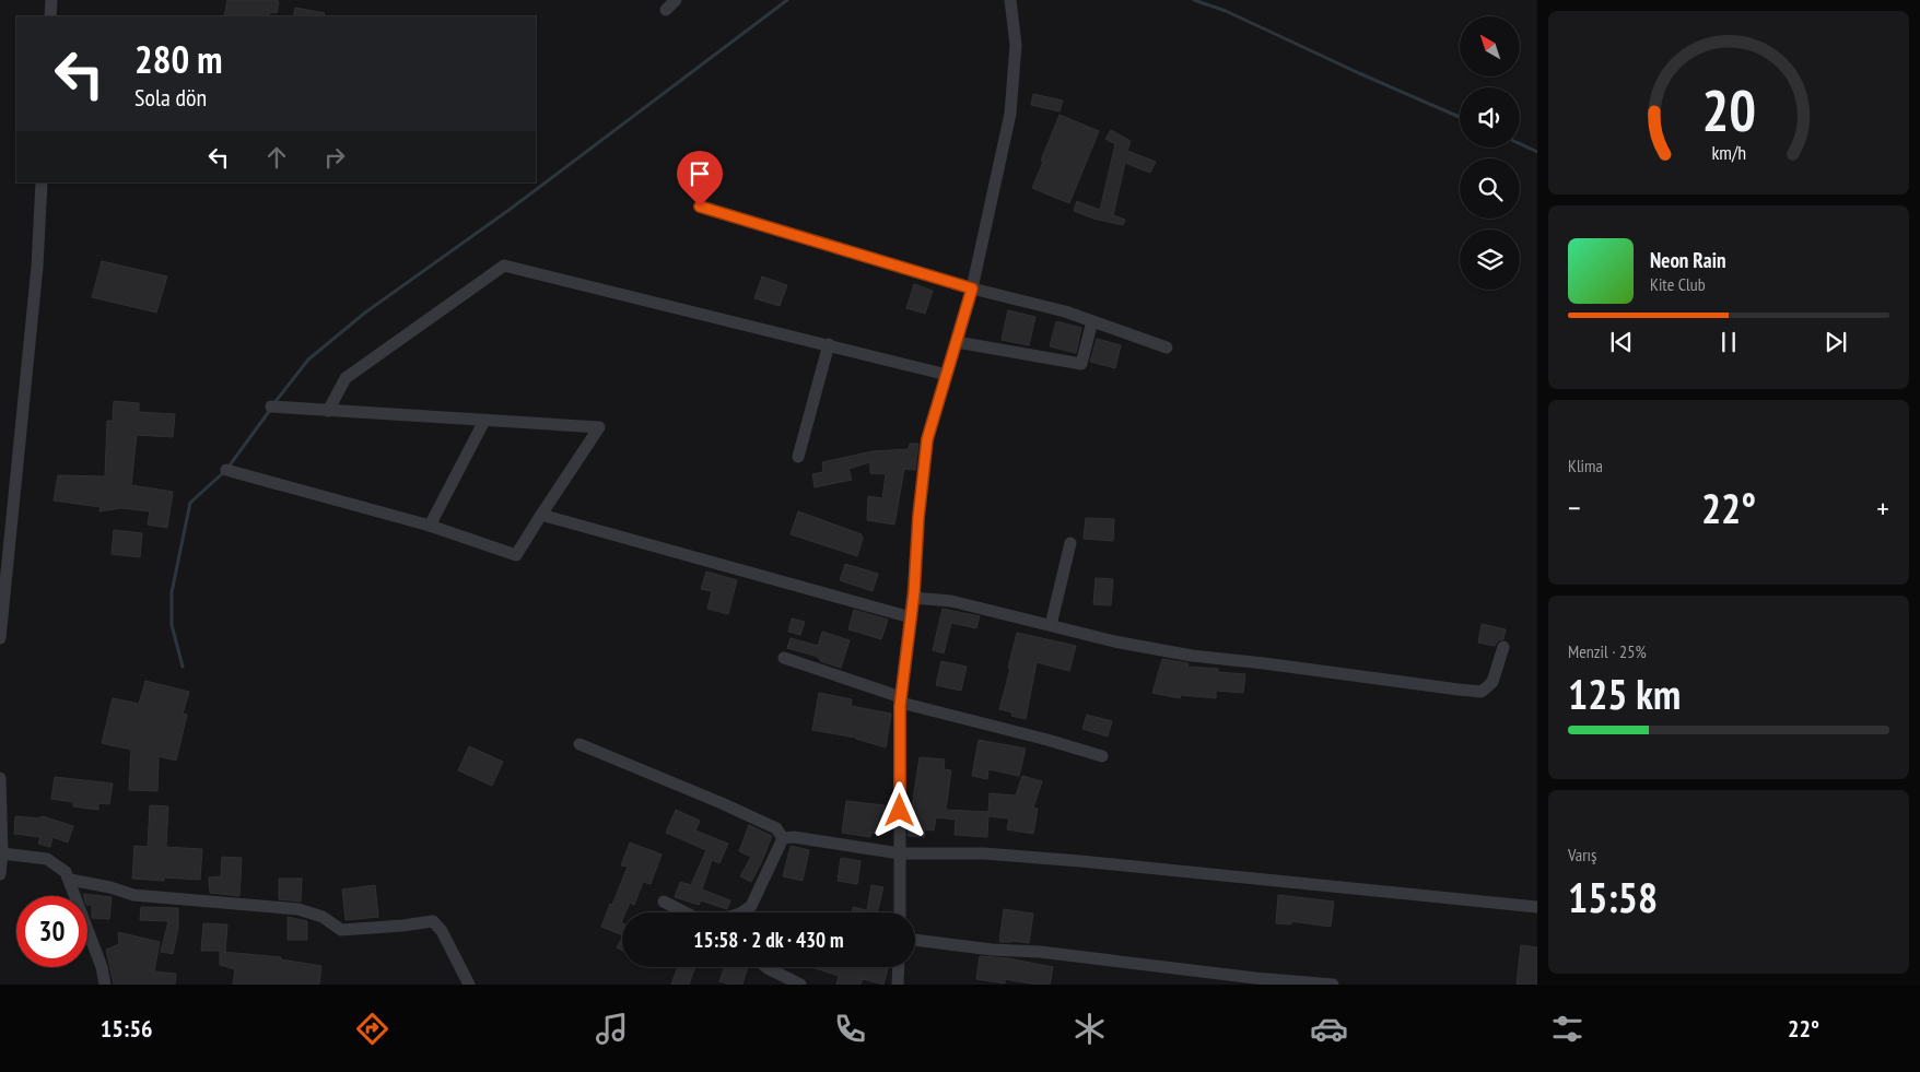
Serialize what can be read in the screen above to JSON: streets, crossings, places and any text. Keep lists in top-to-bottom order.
{
  "north": "top left",
  "page": {
    "turn": ["280 m", "Sola dön"],
    "song": ["Neon Rain", "Kite Club"],
    "tile": [
      "Klima",
      ["Menzil · 25%", "125 km"],
      ["Varış", "15:58"]
    ],
    "heat": ["−", "22°", "+"],
    "limit": "30",
    "trip": "15:58 · 2 dk · 430 m",
    "tabs": ["15:56", "22°"],
    "gauge": ["20", "km/h"]
  }
}
